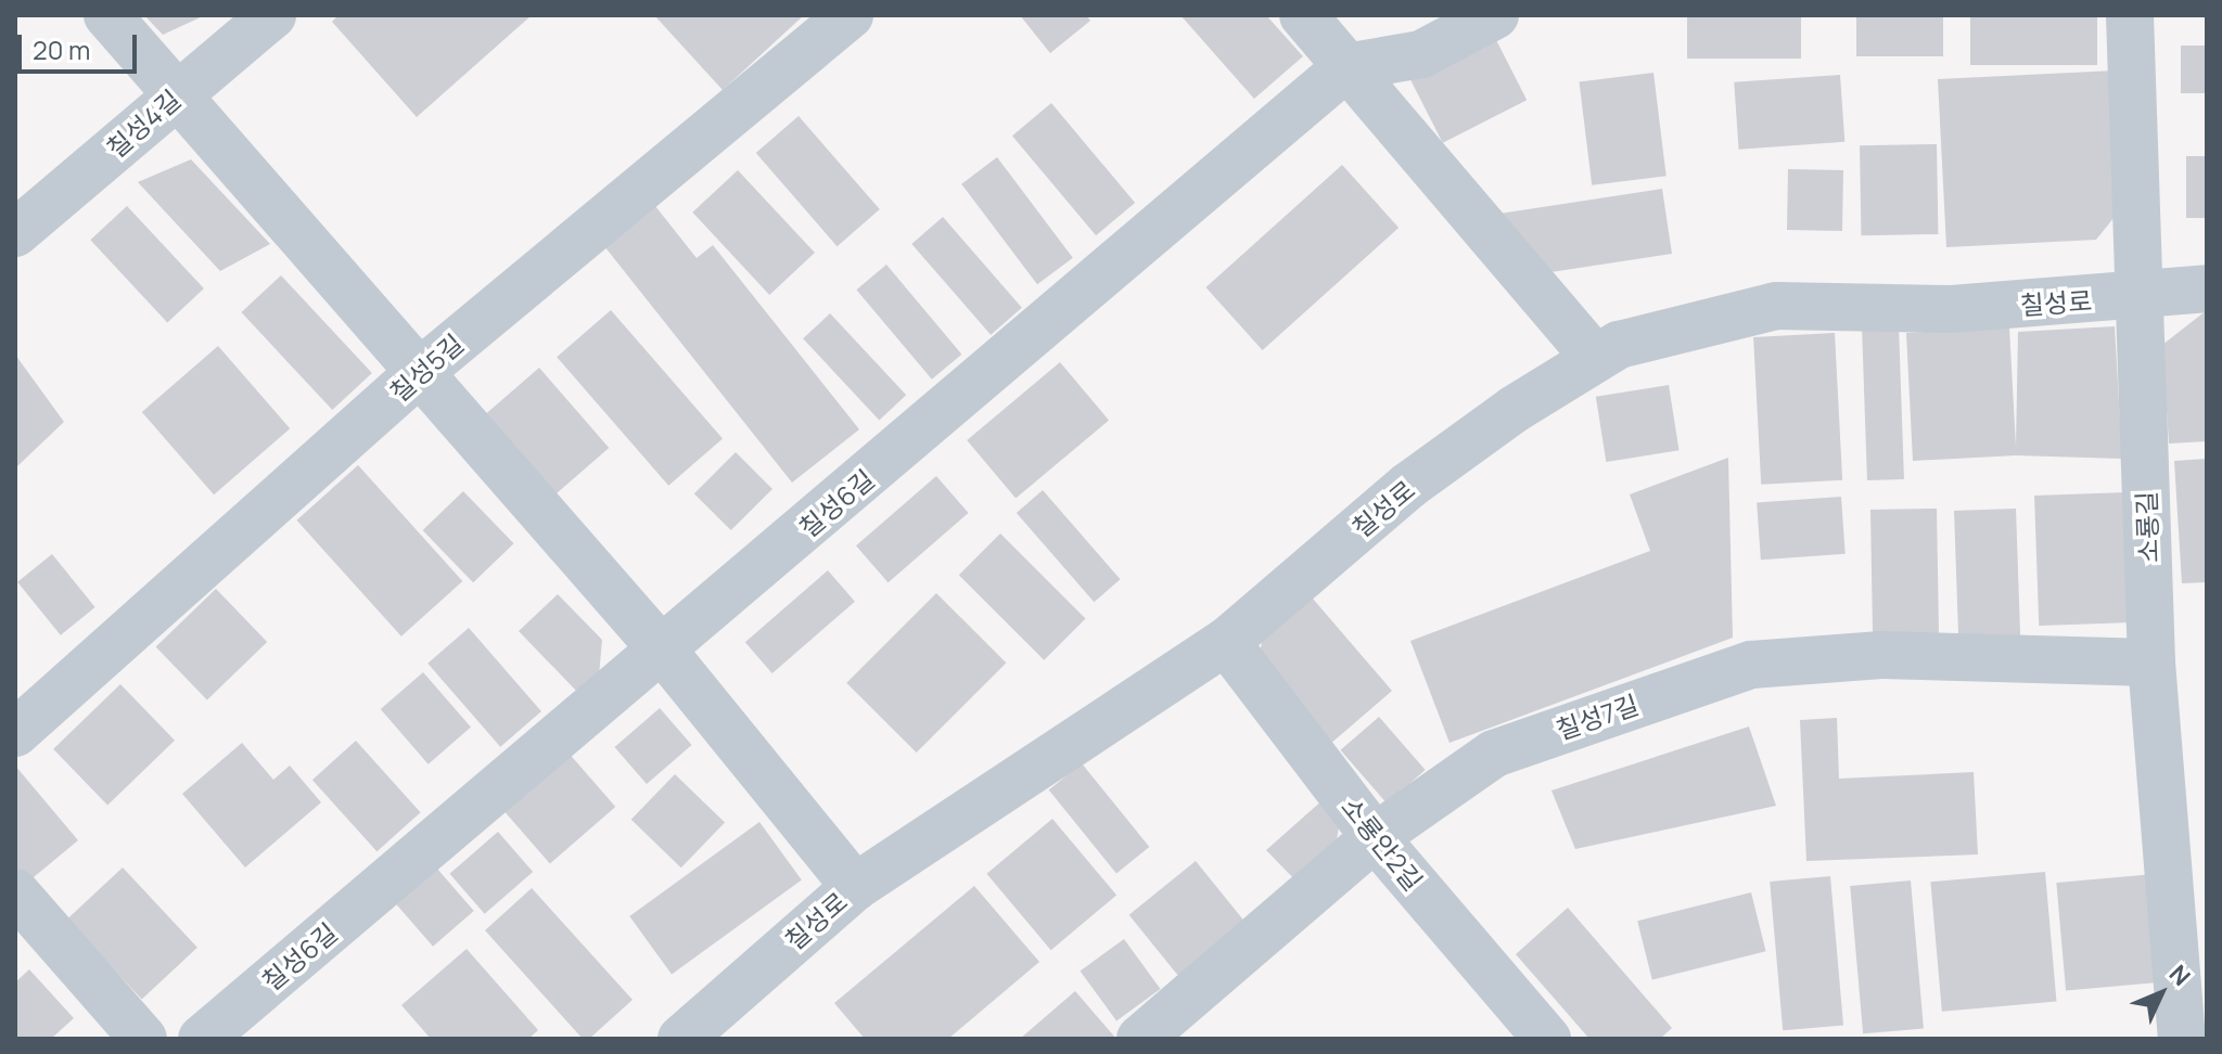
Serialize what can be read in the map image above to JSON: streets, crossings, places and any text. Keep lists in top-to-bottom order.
{
  "streets": {
    "street": [
      "칠성4길",
      "칠성로",
      "칠성5길",
      "칠성6길",
      "소룡길",
      "칠성7길",
      "소룡안2길"
    ]
  },
  "crossings": [
    ["칠성로", "소룡길"],
    ["칠성로", "소룡안2길"],
    ["소룡길", "칠성7길"],
    ["칠성7길", "소룡안2길"]
  ],
  "scale_bar": "20 m",
  "north": "top right"
}
